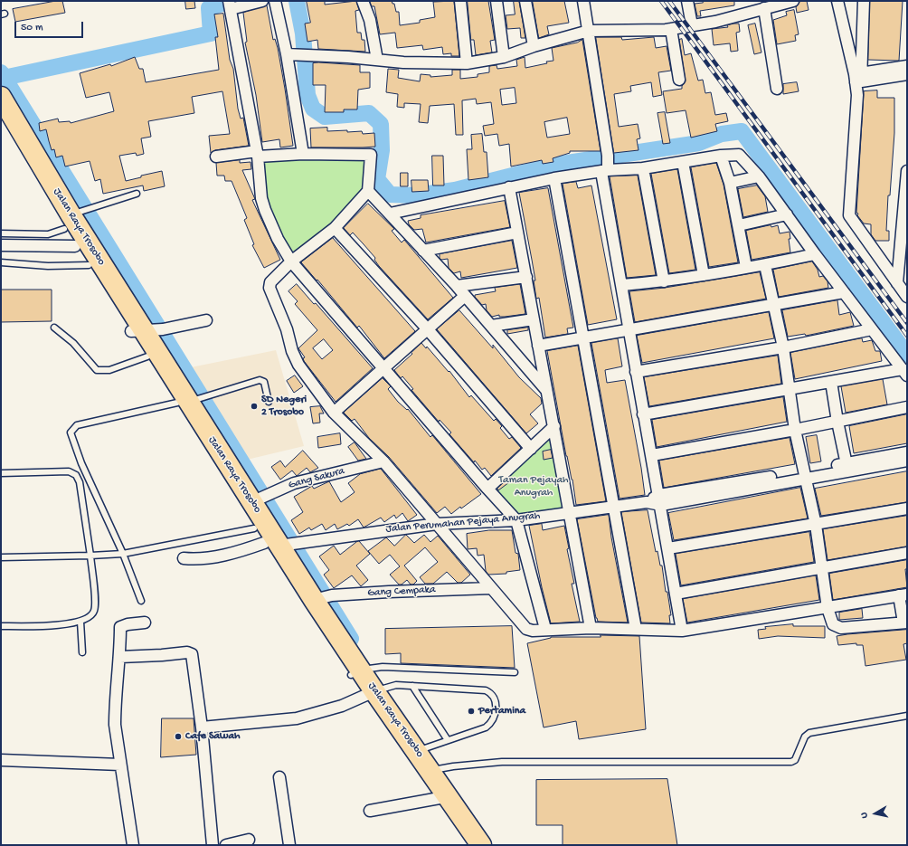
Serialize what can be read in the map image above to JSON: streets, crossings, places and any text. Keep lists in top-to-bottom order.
{
  "streets": {
    "highway": ["Jalan Raya Trosobo"],
    "street": ["Gang Sakura", "Jalan Perumahan Pejaya Anugrah", "Gang Cempaka"]
  },
  "crossings": [
    ["Jalan Raya Trosobo", "Gang Sakura"],
    ["Jalan Raya Trosobo", "Jalan Perumahan Pejaya Anugrah"],
    ["Jalan Raya Trosobo", "Gang Cempaka"]
  ],
  "parks": ["Taman Pejayah Anugrah"],
  "places": ["SD Negeri 2 Trosobo", "Pertamina", "Cafe Sawah"],
  "scale_bar": "50 m",
  "north": "left"
}
